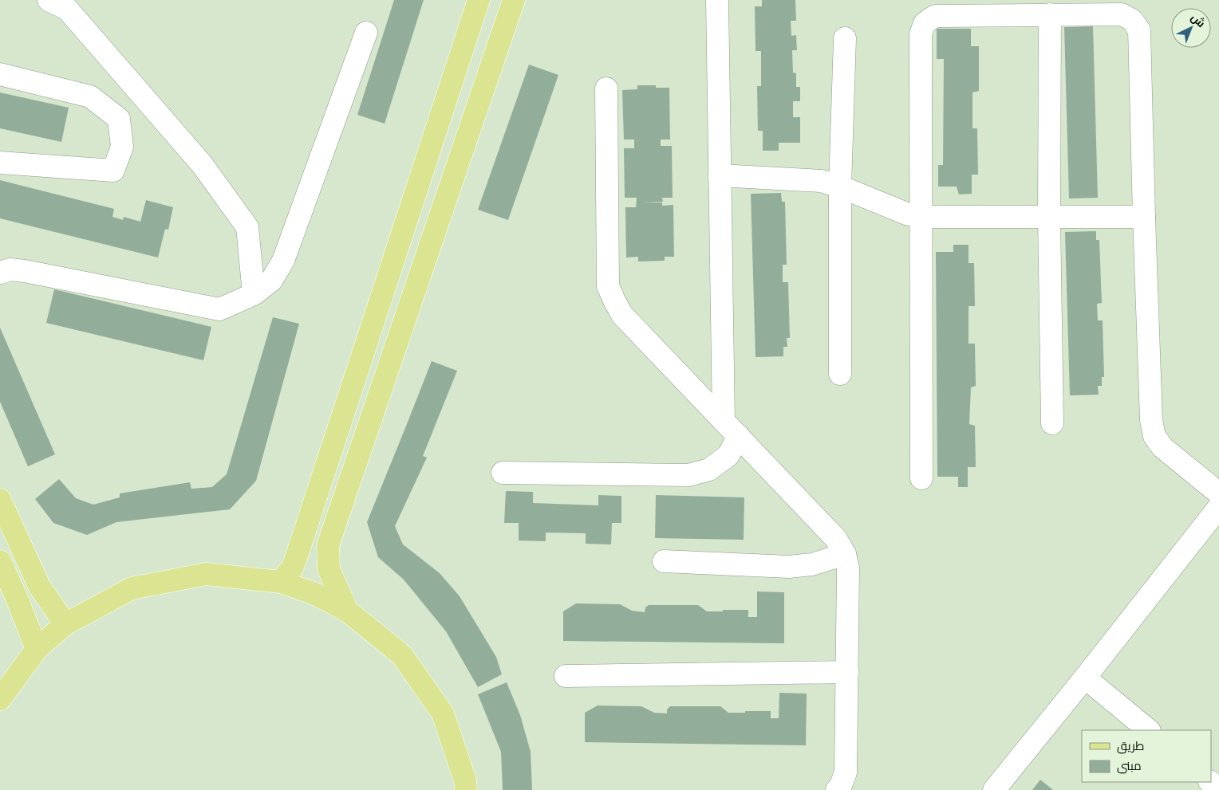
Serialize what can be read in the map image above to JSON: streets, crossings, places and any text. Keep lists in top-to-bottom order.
{
  "legend": ["طريق", "مبنى"],
  "north": "top right"
}
